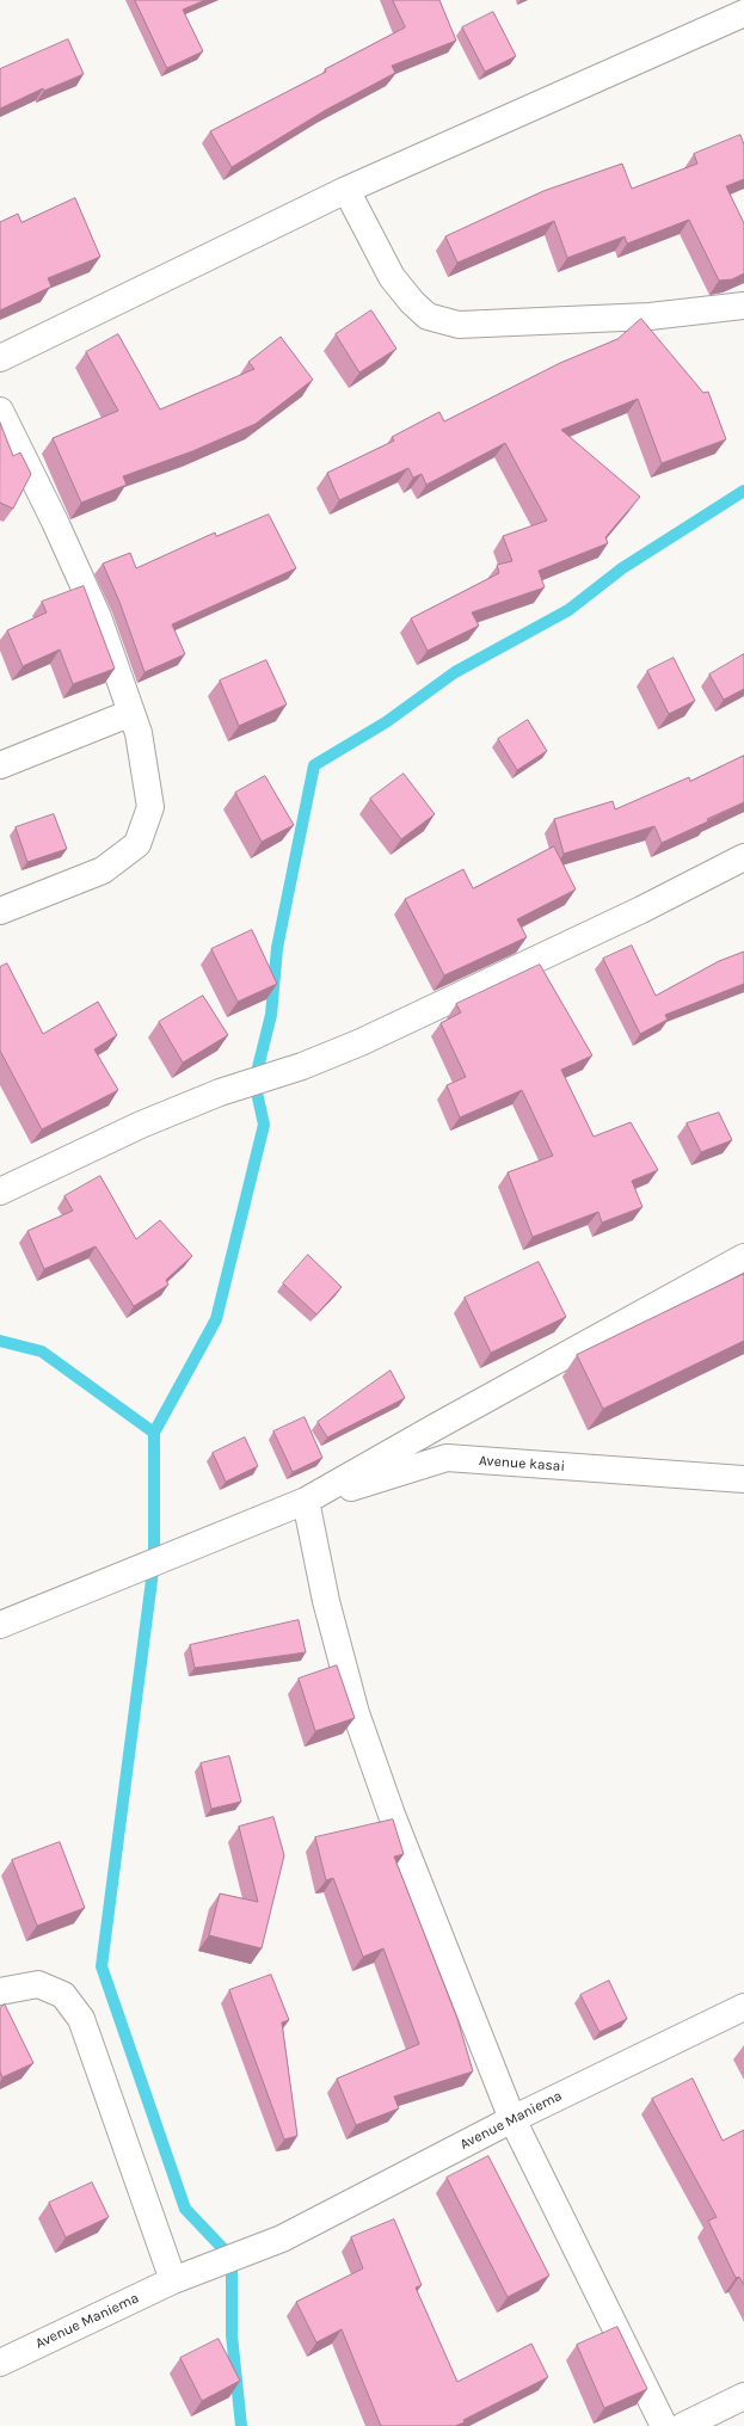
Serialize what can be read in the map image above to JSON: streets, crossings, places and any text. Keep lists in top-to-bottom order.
{
  "streets": {
    "street": ["Avenue kasai", "Avenue Maniema"]
  }
}
